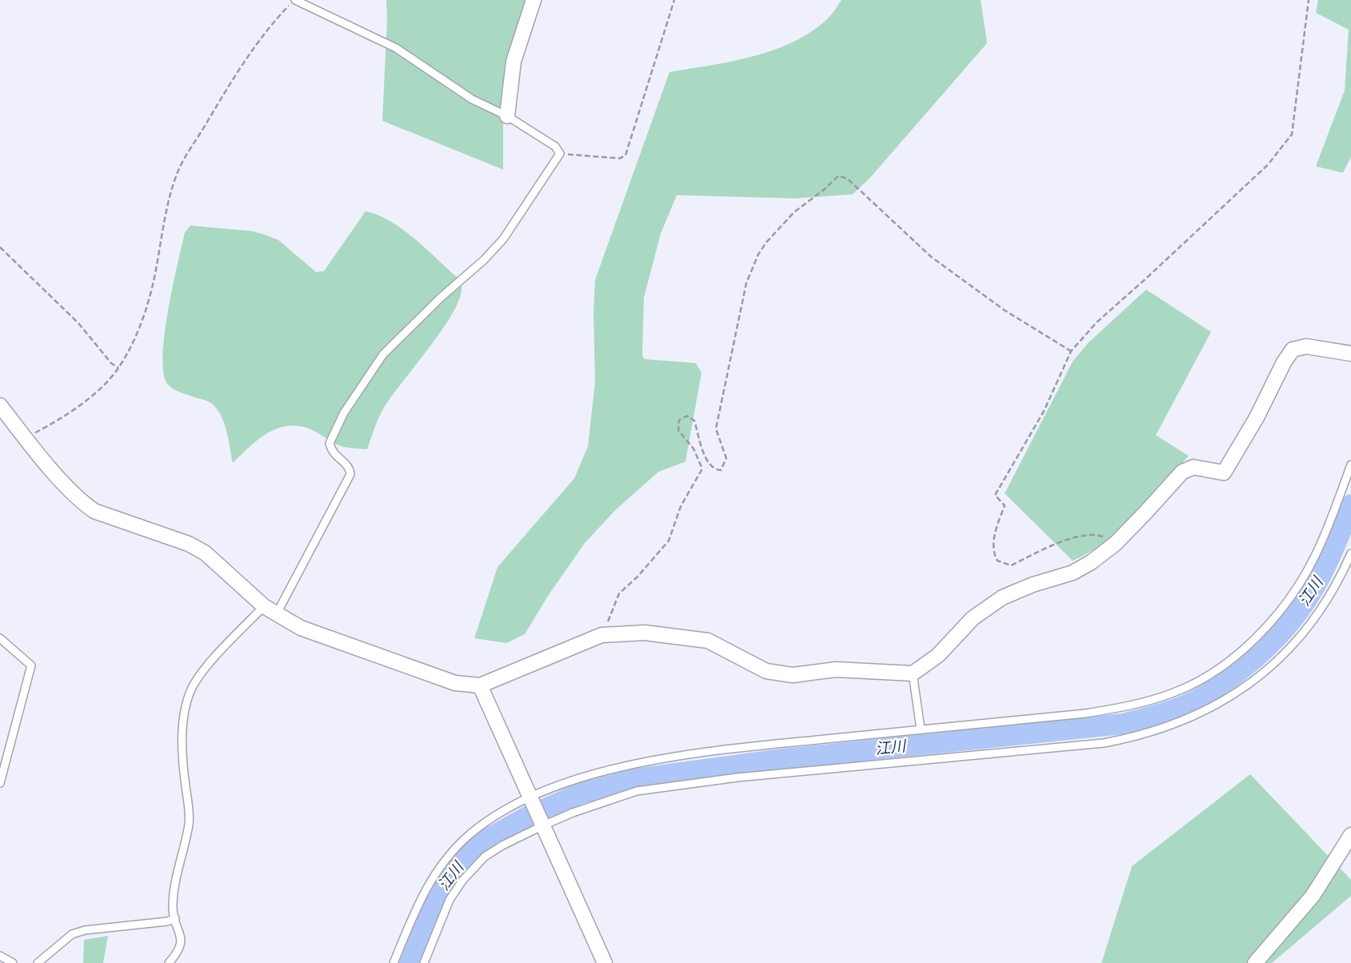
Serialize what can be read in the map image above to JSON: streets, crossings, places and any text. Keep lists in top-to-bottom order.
{
  "water": ["江川"]
}
